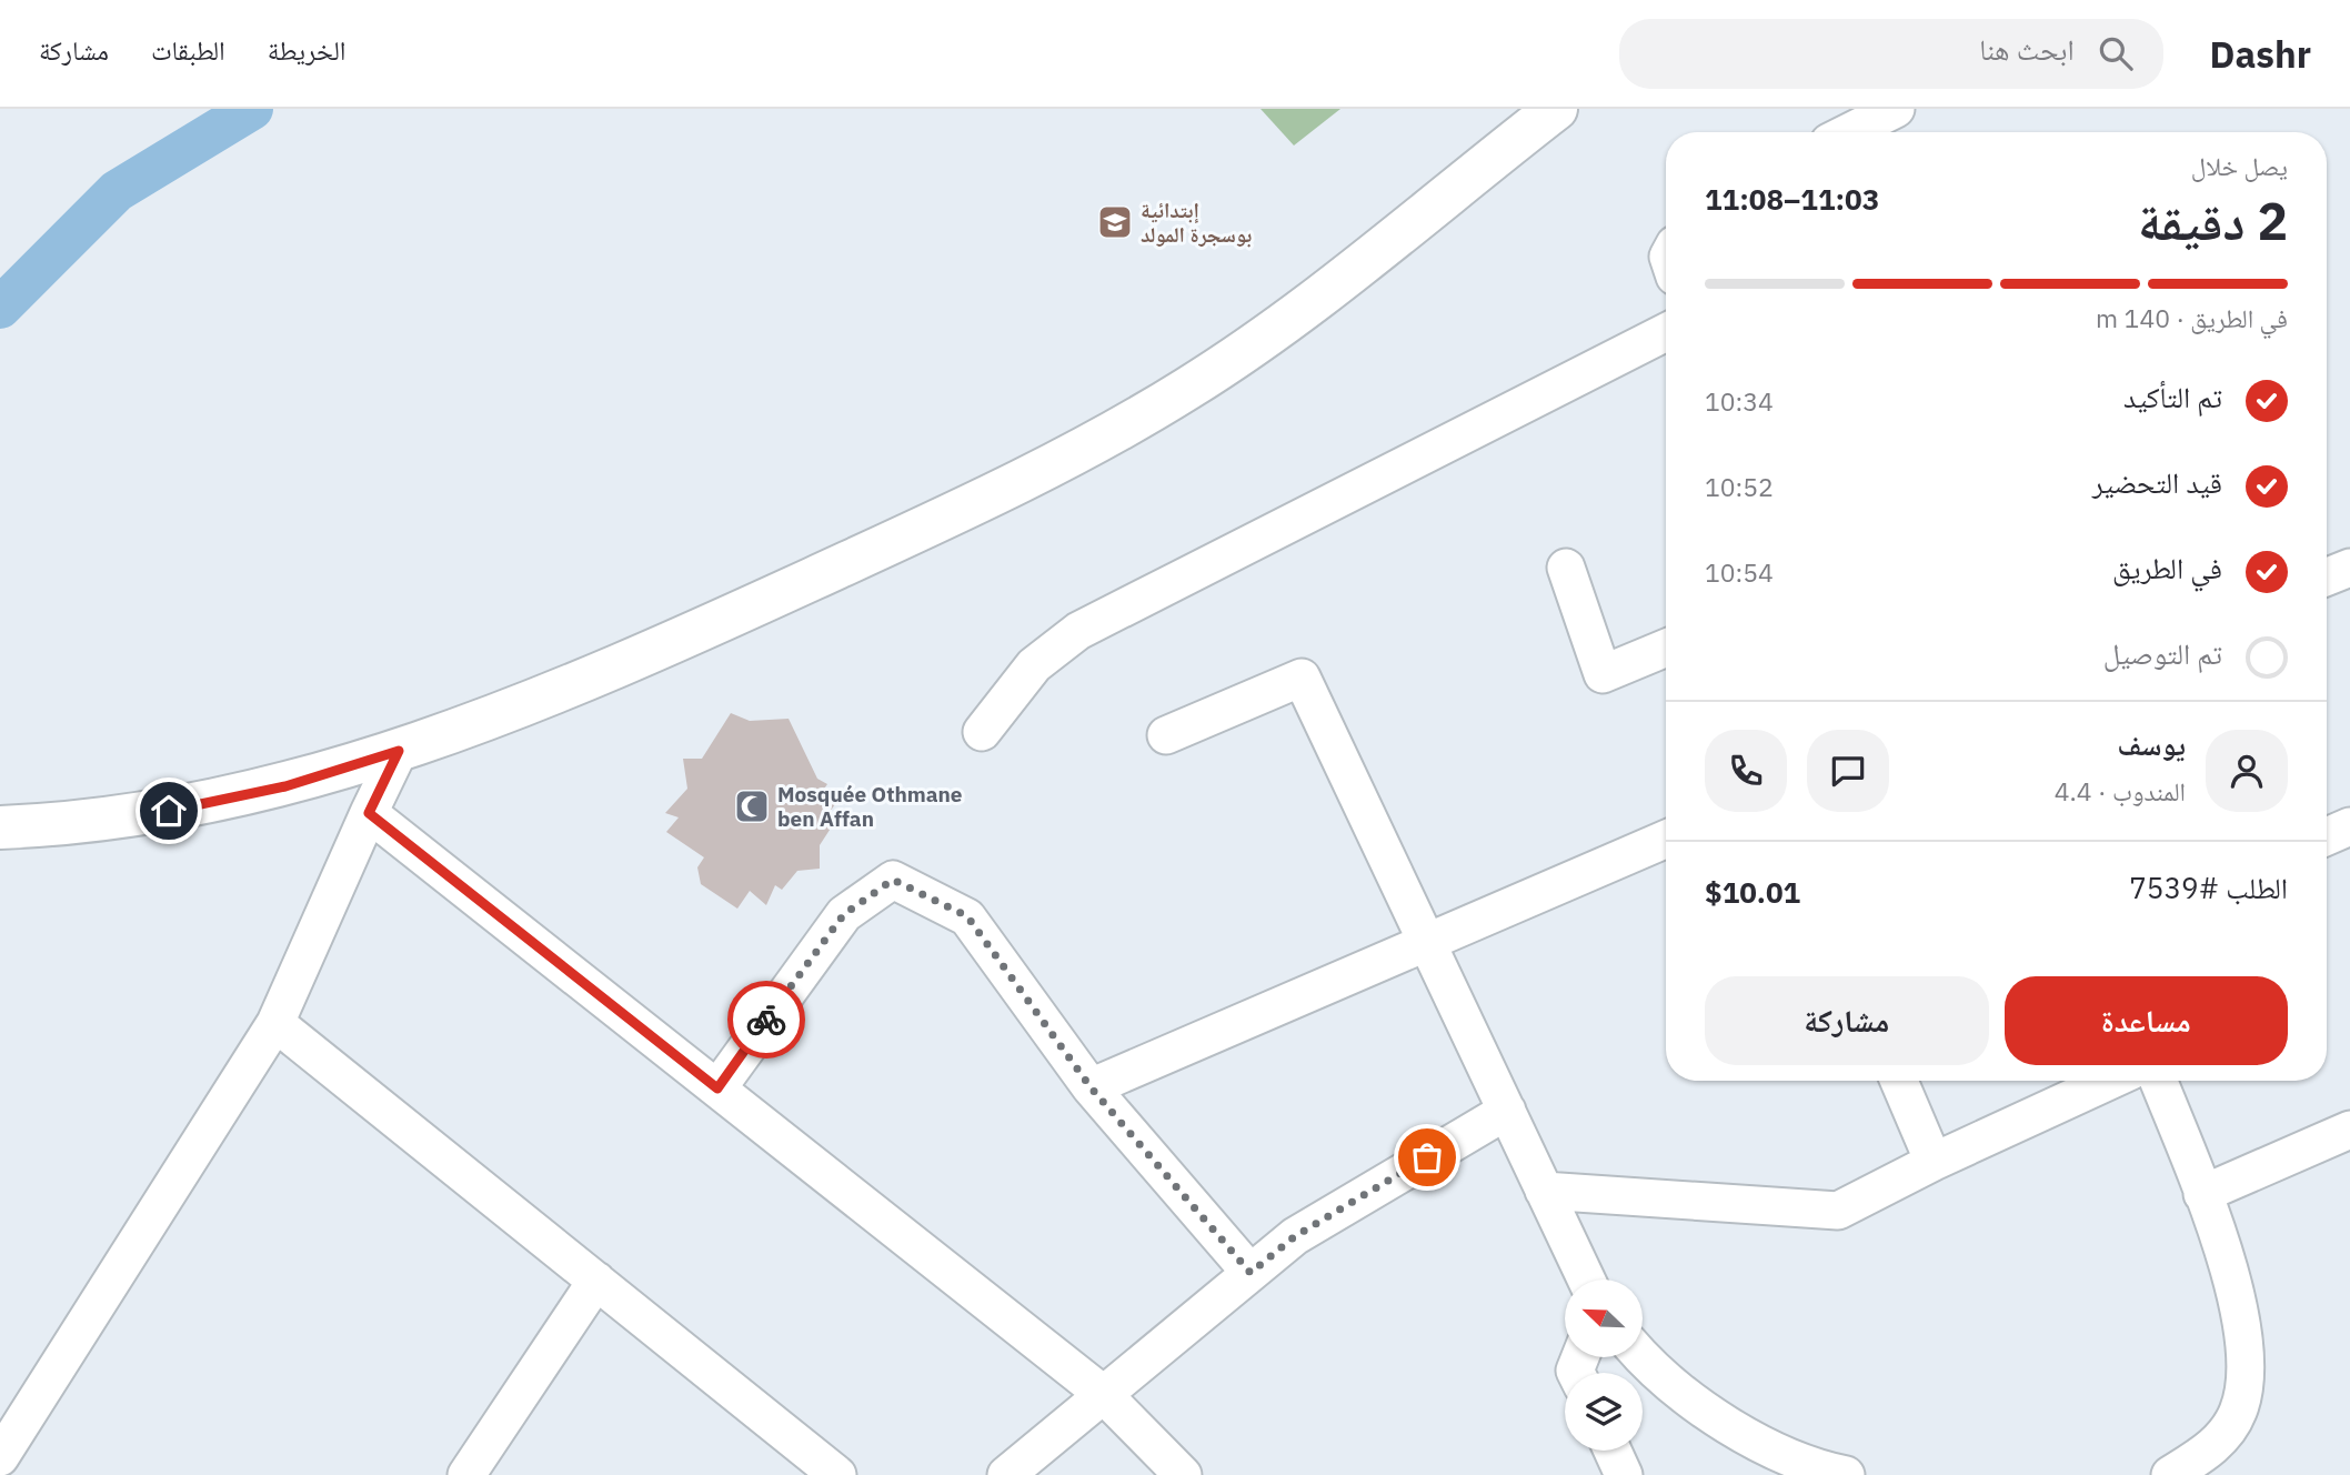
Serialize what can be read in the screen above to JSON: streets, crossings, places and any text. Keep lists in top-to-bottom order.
{
  "places": {
    "school or university": ["إبتدائية بوسجرة المولد"],
    "mosque": ["Mosquée Othmane ben Affan"]
  },
  "north": "top left",
  "page": {
    "header": "Dashr",
    "search": "ابحث هنا",
    "nav": ["الخريطة", "الطبقات", "مشاركة"],
    "heading": ["2 دقيقة", "يصل خلال", "11:03–11:08"],
    "panel": [
      "يوسف",
      "المندوب · 4.4",
      "الطلب #7539",
      "$10.01"
    ],
    "bar": "في الطريق · 140 m",
    "list": [
      ["تم التأكيد", "10:34"],
      ["قيد التحضير", "10:52"],
      ["في الطريق", "10:54"],
      "تم التوصيل"
    ],
    "buttons": ["مساعدة", "مشاركة"]
  }
}
